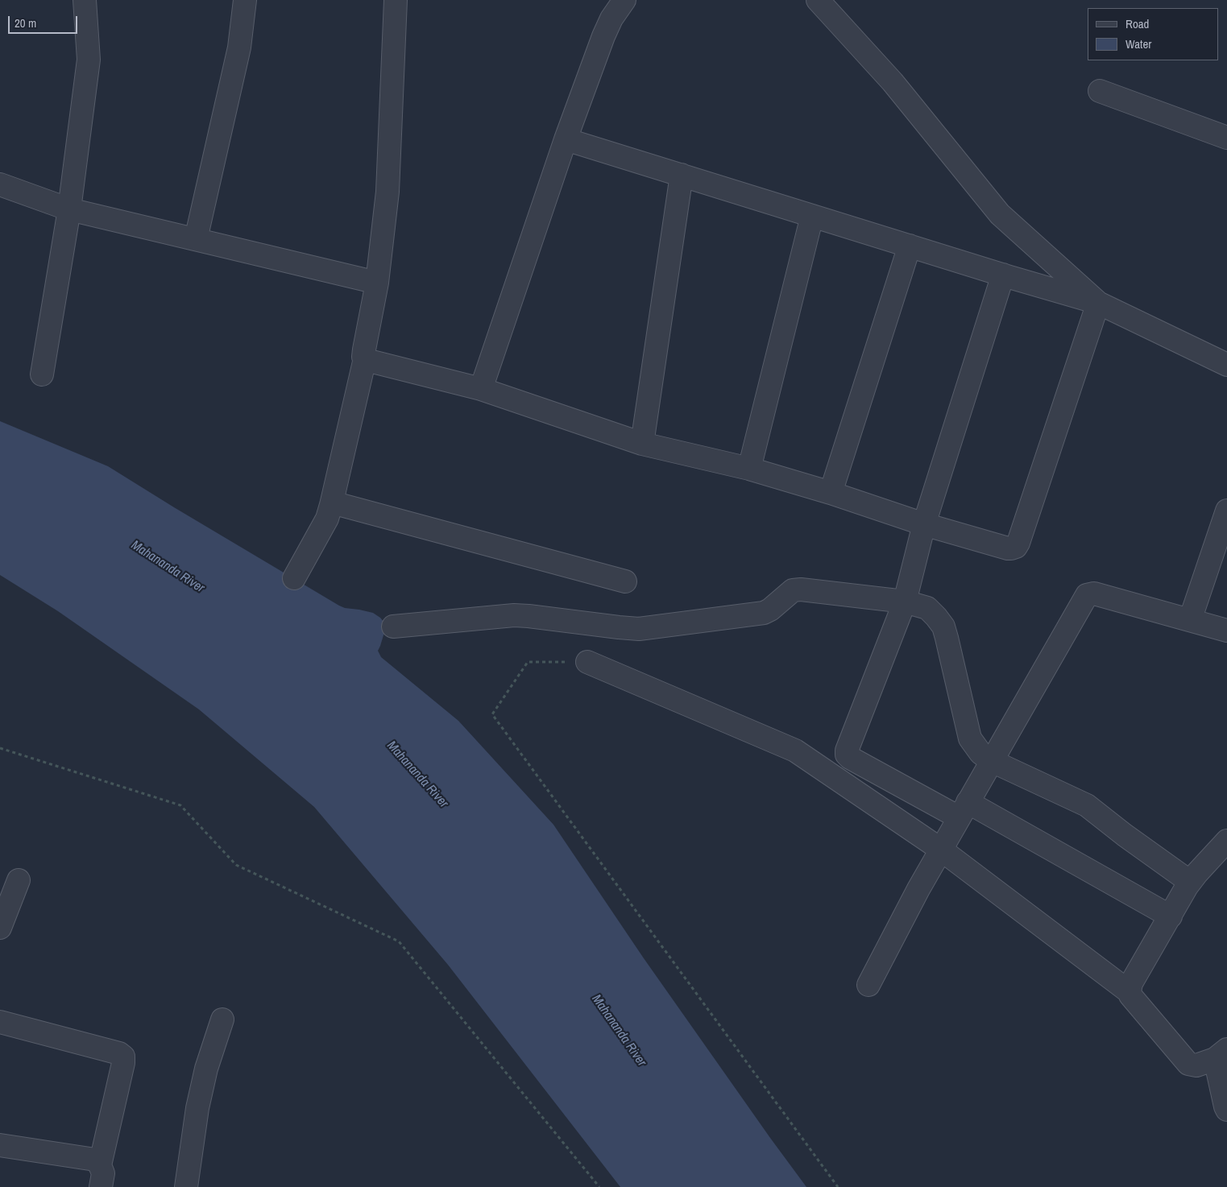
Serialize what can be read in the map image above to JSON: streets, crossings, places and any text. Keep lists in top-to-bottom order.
{
  "water": ["Mahananda River"],
  "legend": ["Road", "Water"],
  "scale_bar": "20 m"
}
